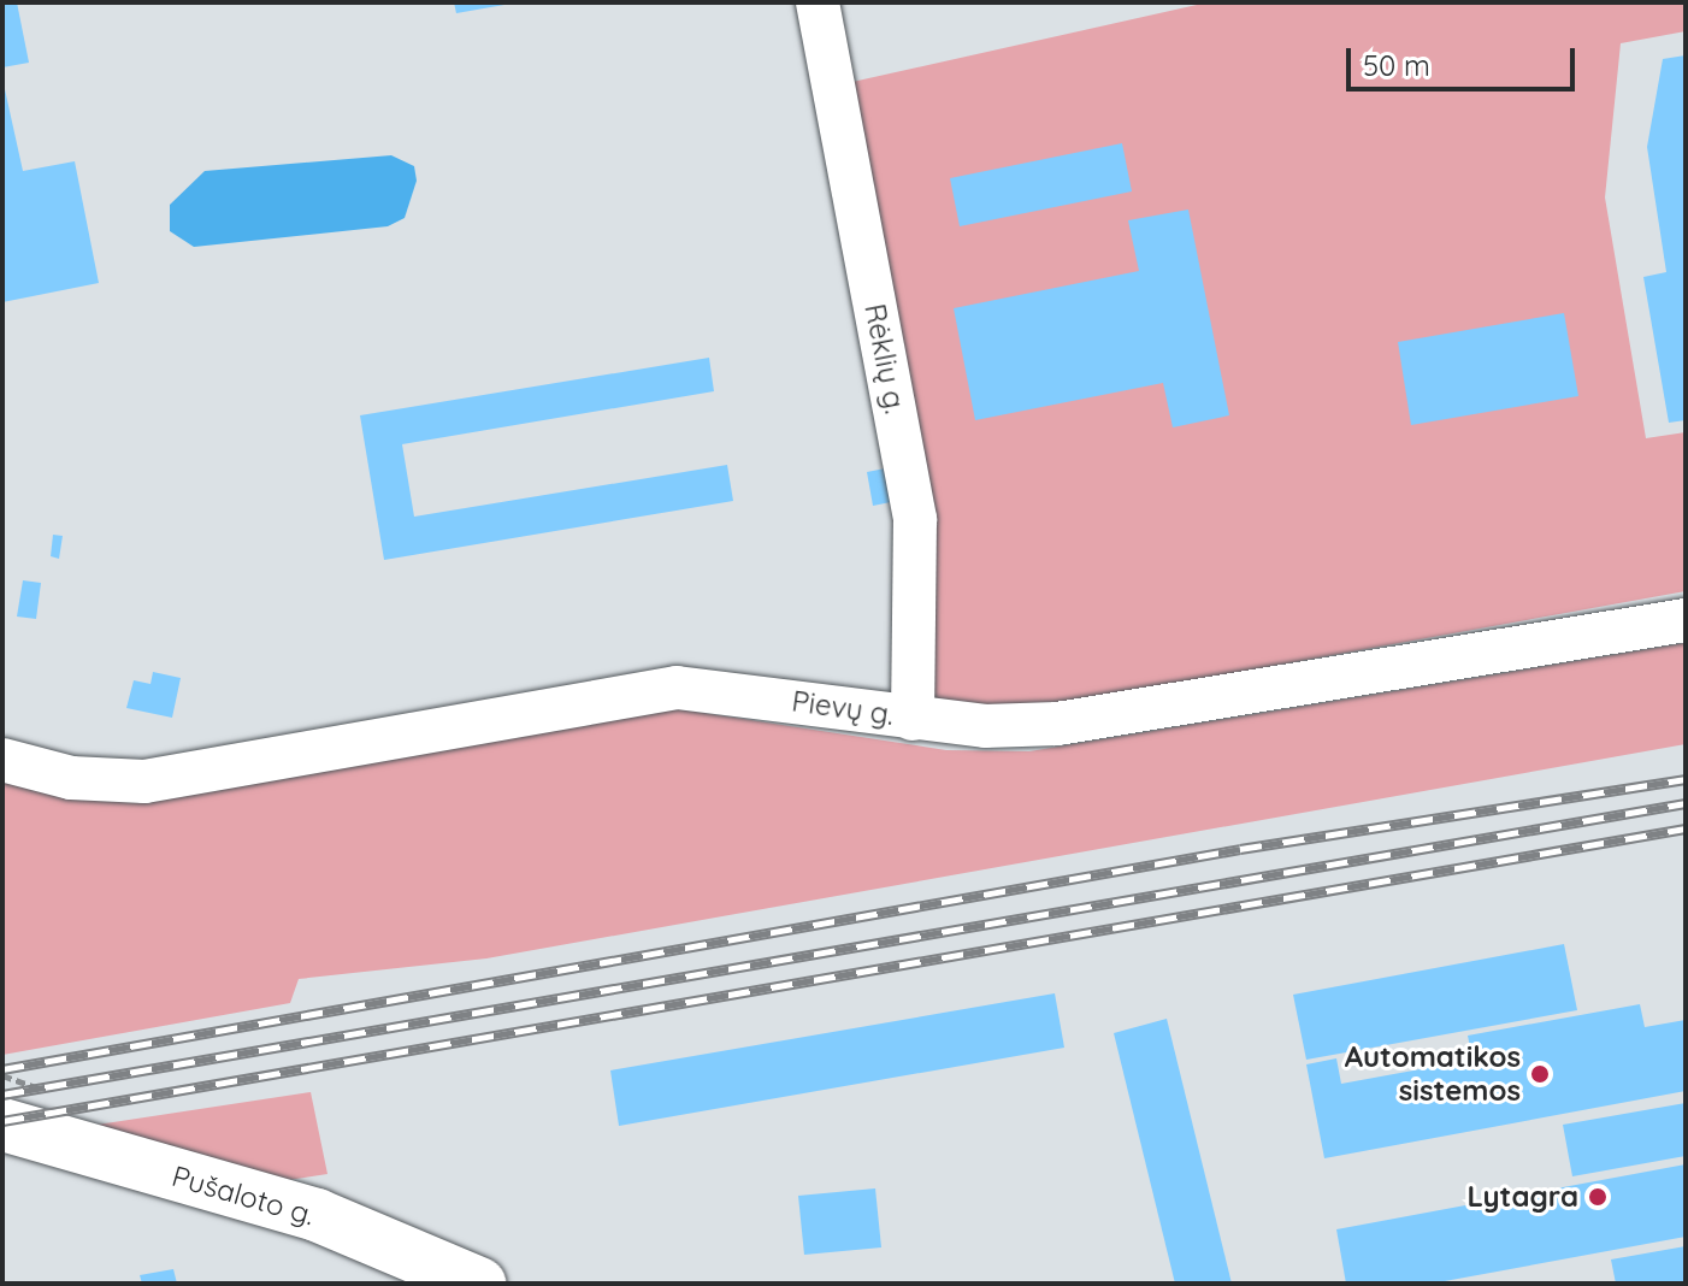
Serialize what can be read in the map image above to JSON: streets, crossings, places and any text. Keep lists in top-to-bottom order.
{
  "streets": {
    "main road": ["Pušaloto g."],
    "street": ["Rėklių g.", "Pievų g."]
  },
  "crossings": [
    ["Rėklių g.", "Pievų g."]
  ],
  "places": ["Automatikos sistemos", "Lytagra"],
  "scale_bar": "50 m"
}
